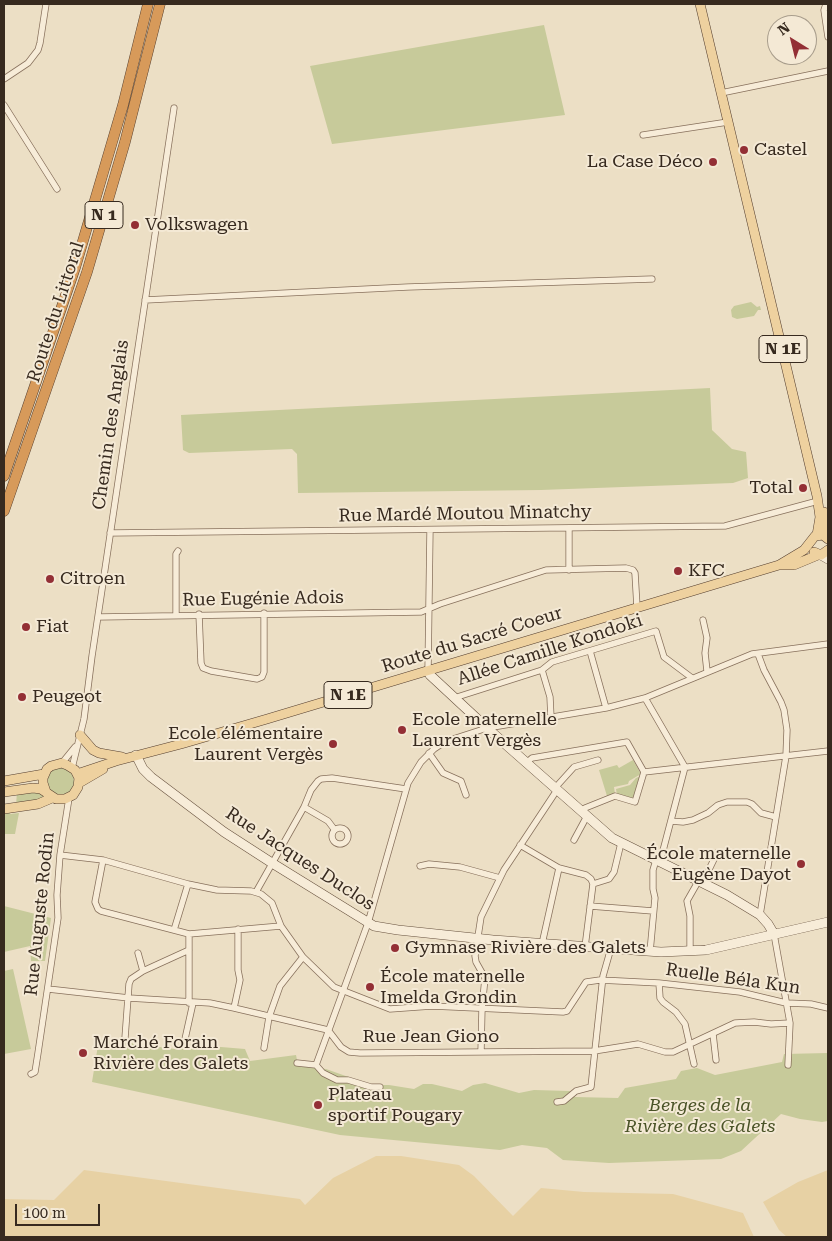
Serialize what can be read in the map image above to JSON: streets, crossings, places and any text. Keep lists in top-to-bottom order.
{
  "streets": {
    "highway": ["N 1", "Route du Littoral"],
    "main road": ["N 1E", "Route du Sacré Coeur"],
    "street": [
      "Chemin des Anglais",
      "Rue Mardé Moutou Minatchy",
      "Rue Eugénie Adois",
      "Allée Camille Kondoki",
      "Rue Jacques Duclos",
      "Rue Auguste Rodin",
      "Ruelle Béla Kun",
      "Rue Jean Giono"
    ]
  },
  "crossings": [
    ["N 1E", "Rue Mardé Moutou Minatchy"],
    ["N 1E", "Route du Sacré Coeur"],
    ["Chemin des Anglais", "Rue Mardé Moutou Minatchy"],
    ["Chemin des Anglais", "Rue Eugénie Adois"],
    ["Chemin des Anglais", "Route du Sacré Coeur"],
    ["Chemin des Anglais", "Rue Auguste Rodin"],
    ["Rue Eugénie Adois", "Route du Sacré Coeur"],
    ["Route du Sacré Coeur", "Rue Jacques Duclos"],
    ["Route du Sacré Coeur", "Rue Auguste Rodin"]
  ],
  "parks": ["Berges de la Rivière des Galets"],
  "places": [
    "Castel",
    "La Case Déco",
    "Volkswagen",
    "Total",
    "KFC",
    "Citroen",
    "Fiat",
    "Peugeot",
    "Ecole maternelle Laurent Vergès",
    "Ecole élémentaire Laurent Vergès",
    "École maternelle Eugène Dayot",
    "Gymnase Rivière des Galets",
    "École maternelle Imelda Grondin",
    "Marché Forain Rivière des Galets",
    "Plateau sportif Pougary"
  ],
  "scale_bar": "100 m",
  "north": "top left"
}
